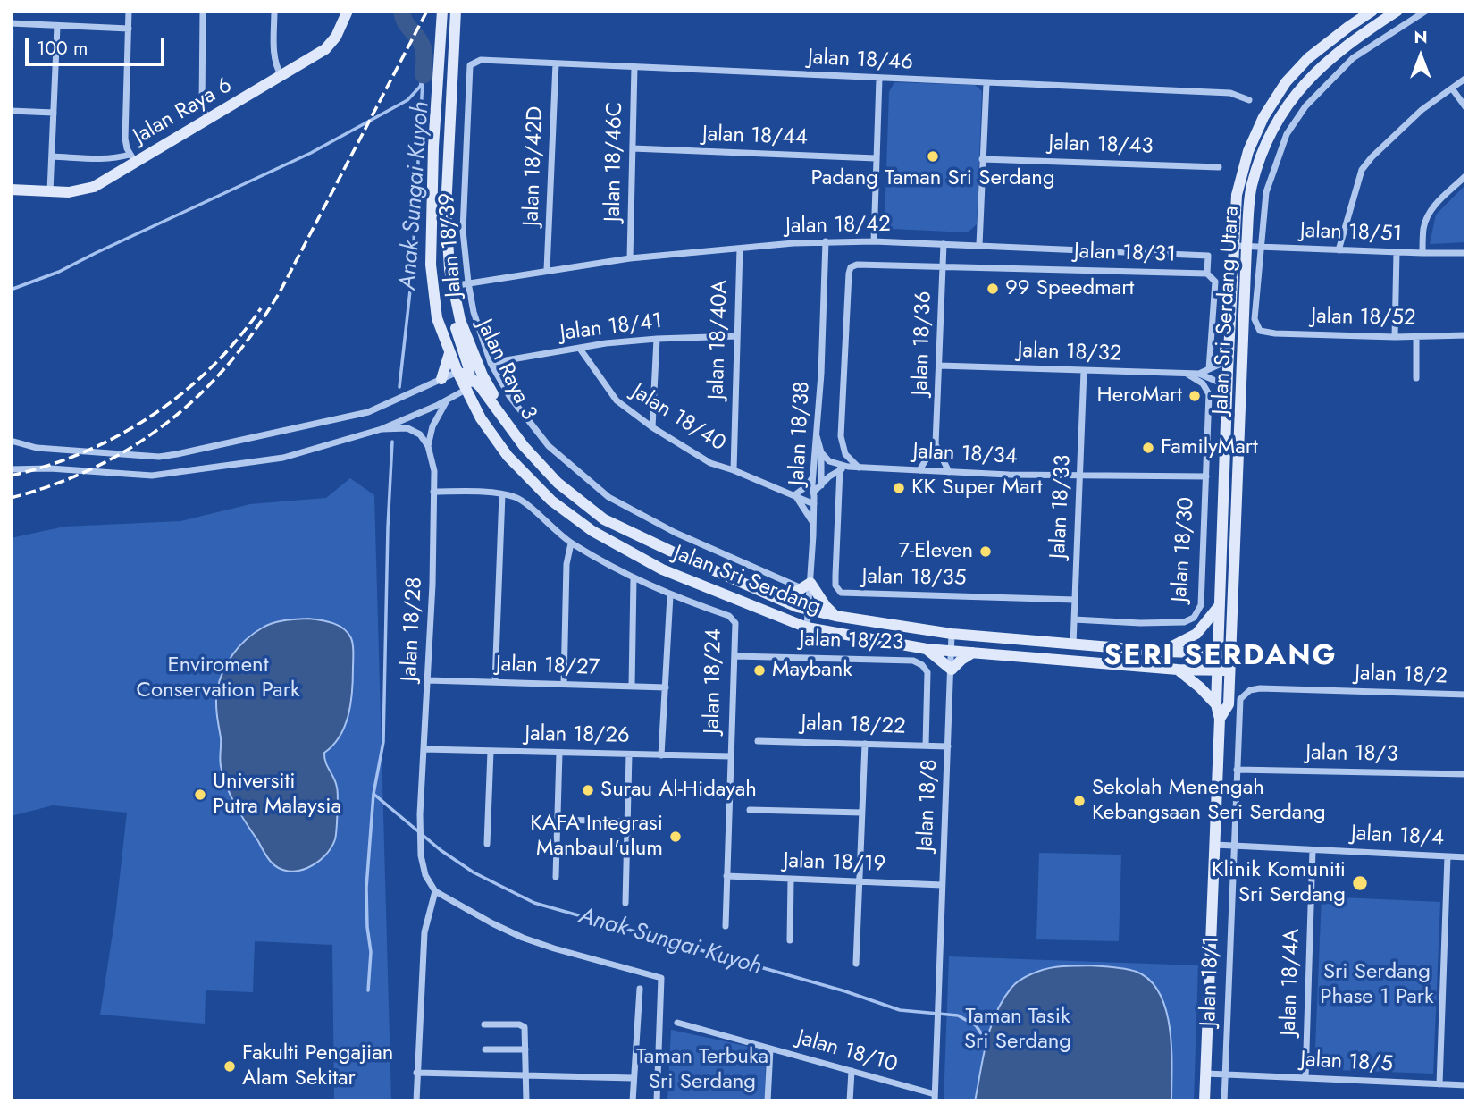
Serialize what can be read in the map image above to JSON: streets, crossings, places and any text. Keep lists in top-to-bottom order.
{
  "streets": {
    "street": [
      "Jalan 18/46",
      "Jalan Raya 6",
      "Jalan 18/44",
      "Jalan 18/43",
      "Jalan 18/46C",
      "Jalan 18/42D",
      "Jalan 18/42",
      "Jalan 18/51",
      "Jalan 18/39",
      "Jalan 18/31",
      "Jalan Sri Serdang Utara",
      "Jalan 18/52",
      "Jalan 18/41",
      "Jalan 18/40A",
      "Jalan 18/36",
      "Jalan 18/32",
      "Jalan Raya 3",
      "Jalan 18/40",
      "Jalan 18/38",
      "Jalan 18/34",
      "Jalan 18/33",
      "Jalan 18/30",
      "Jalan 18/35",
      "Jalan Sri Serdang",
      "Jalan 18/28",
      "Jalan 18/23",
      "Jalan 18/27",
      "Jalan 18/2",
      "Jalan 18/24",
      "Jalan 18/22",
      "Jalan 18/26",
      "Jalan 18/3",
      "Jalan 18/8",
      "Jalan 18/4",
      "Jalan 18/19",
      "Jalan 18/1",
      "Jalan 18/4A",
      "Jalan 18/10",
      "Jalan 18/5"
    ]
  },
  "crossings": [
    ["Jalan 18/46", "Jalan 18/46C"],
    ["Jalan 18/46", "Jalan 18/42D"],
    ["Jalan 18/46", "Jalan 18/39"],
    ["Jalan 18/44", "Jalan 18/46C"],
    ["Jalan 18/46C", "Jalan 18/42"],
    ["Jalan 18/42D", "Jalan 18/42"],
    ["Jalan 18/42", "Jalan 18/39"],
    ["Jalan 18/42", "Jalan 18/31"],
    ["Jalan 18/42", "Jalan 18/40A"],
    ["Jalan 18/42", "Jalan 18/36"],
    ["Jalan 18/42", "Jalan Raya 3"],
    ["Jalan 18/42", "Jalan 18/38"],
    ["Jalan 18/51", "Jalan Sri Serdang Utara"],
    ["Jalan 18/51", "Jalan 18/52"],
    ["Jalan 18/39", "Jalan 18/41"],
    ["Jalan 18/39", "Jalan 18/38"],
    ["Jalan 18/31", "Jalan 18/36"],
    ["Jalan 18/31", "Jalan 18/34"],
    ["Jalan Sri Serdang Utara", "Jalan Sri Serdang"],
    ["Jalan 18/41", "Jalan 18/40A"],
    ["Jalan 18/41", "Jalan 18/40"],
    ["Jalan 18/40A", "Jalan 18/40"],
    ["Jalan 18/36", "Jalan 18/32"],
    ["Jalan 18/36", "Jalan 18/34"],
    ["Jalan 18/32", "Jalan 18/33"],
    ["Jalan 18/32", "Jalan 18/30"],
    ["Jalan Raya 3", "Jalan Sri Serdang"],
    ["Jalan 18/40", "Jalan 18/38"],
    ["Jalan 18/38", "Jalan Sri Serdang"],
    ["Jalan 18/34", "Jalan 18/33"],
    ["Jalan 18/34", "Jalan 18/30"],
    ["Jalan 18/33", "Jalan 18/30"],
    ["Jalan 18/33", "Jalan 18/35"],
    ["Jalan 18/33", "Jalan Sri Serdang"],
    ["Jalan Sri Serdang", "Jalan 18/8"],
    ["Jalan 18/28", "Jalan 18/27"],
    ["Jalan 18/28", "Jalan 18/24"],
    ["Jalan 18/28", "Jalan 18/26"],
    ["Jalan 18/23", "Jalan 18/24"],
    ["Jalan 18/23", "Jalan 18/22"],
    ["Jalan 18/2", "Jalan 18/1"],
    ["Jalan 18/24", "Jalan 18/26"],
    ["Jalan 18/24", "Jalan 18/19"],
    ["Jalan 18/22", "Jalan 18/8"],
    ["Jalan 18/3", "Jalan 18/1"],
    ["Jalan 18/8", "Jalan 18/19"],
    ["Jalan 18/8", "Jalan 18/10"],
    ["Jalan 18/4", "Jalan 18/1"],
    ["Jalan 18/4", "Jalan 18/4A"],
    ["Jalan 18/1", "Jalan 18/5"],
    ["Jalan 18/4A", "Jalan 18/5"]
  ],
  "districts": ["SERI SERDANG"],
  "water": ["Anak Sungai Kuyoh"],
  "parks": [
    "Enviroment Conservation Park",
    "Sri Serdang Phase 1 Park",
    "Taman Tasik Sri Serdang",
    "Taman Terbuka Sri Serdang"
  ],
  "places": [
    "Padang Taman Sri Serdang",
    "99 Speedmart",
    "HeroMart",
    "FamilyMart",
    "KK Super Mart",
    "7-Eleven",
    "Maybank",
    "Surau Al-Hidayah",
    "Universiti Putra Malaysia",
    "Sekolah Menengah Kebangsaan Seri Serdang",
    "KAFA Integrasi Manbaul'ulum",
    "Klinik Komuniti Sri Serdang",
    "Fakulti Pengajian Alam Sekitar"
  ],
  "scale_bar": "100 m",
  "north": "top"
}
